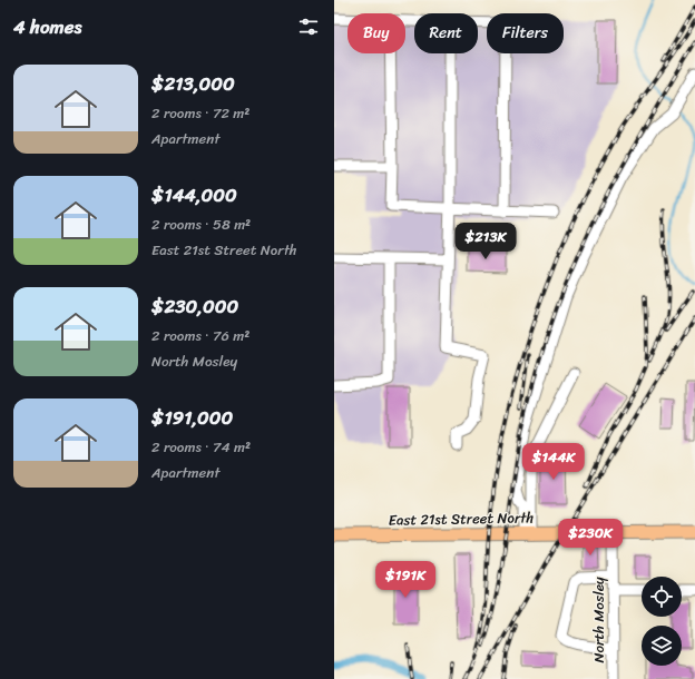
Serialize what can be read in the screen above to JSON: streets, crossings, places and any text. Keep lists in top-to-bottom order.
{
  "streets": {
    "main road": ["East 21st Street North"],
    "street": ["North Mosley"]
  },
  "crossings": [
    ["East 21st Street North", "North Mosley"]
  ],
  "page": {
    "heading": "4 homes",
    "chip": ["Buy", "Rent", "Filters"],
    "list": [
      {
        "name": "$213,000",
        "note": "2 rooms · 72 m² · Apartment"
      },
      {
        "name": "$144,000",
        "note": "2 rooms · 58 m² · East 21st Street North"
      },
      {
        "name": "$230,000",
        "note": "2 rooms · 76 m² · North Mosley"
      },
      {
        "name": "$191,000",
        "note": "2 rooms · 74 m² · Apartment"
      }
    ],
    "price": [
      "$213K",
      "$144K",
      "$230K",
      "$191K"
    ]
  }
}
